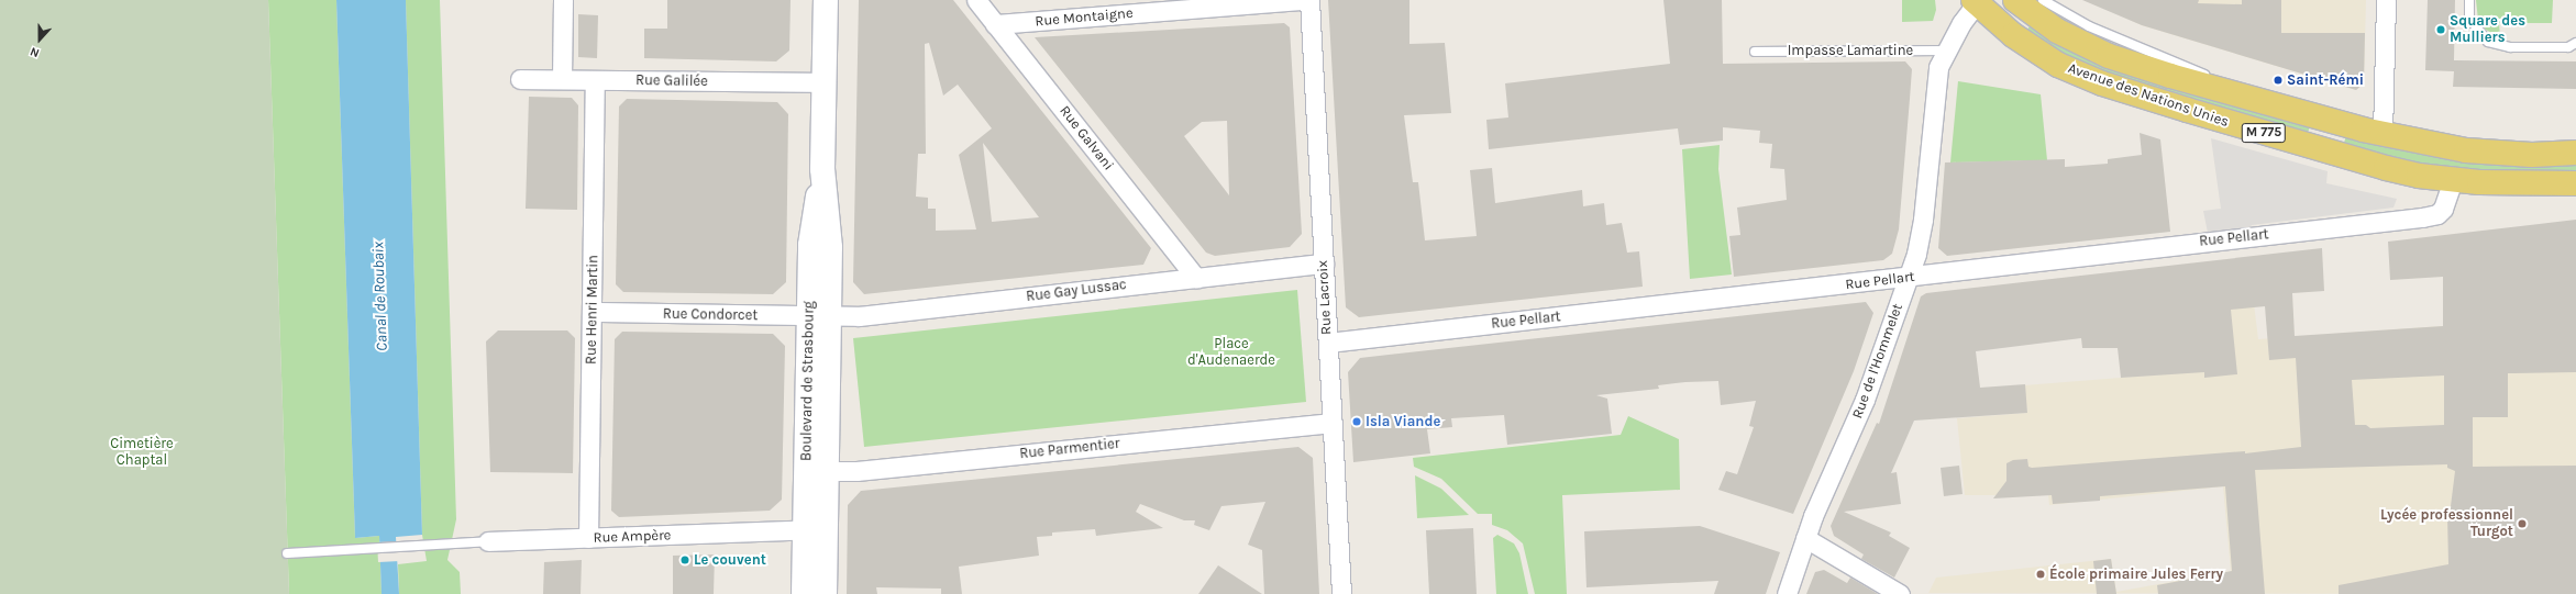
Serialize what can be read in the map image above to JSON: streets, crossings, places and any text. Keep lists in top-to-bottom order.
{
  "streets": {
    "main road": ["Avenue des Nations Unies", "M 775", "Boulevard de Strasbourg"],
    "street": [
      "Rue Montaigne",
      "Rue Galilée",
      "Rue Galvani",
      "Rue Pellart",
      "Rue Gay Lussac",
      "Rue Lacroix",
      "Rue Henri Martin",
      "Rue Condorcet",
      "Rue de l'Hommelet",
      "Rue Parmentier",
      "Rue Ampère"
    ],
    "lane": ["Impasse Lamartine"]
  },
  "crossings": [
    ["Rue Montaigne", "Rue Galvani"],
    ["Impasse Lamartine", "Rue de l'Hommelet"],
    ["Rue Galilée", "Rue Henri Martin"],
    ["Rue Galilée", "Boulevard de Strasbourg"],
    ["Avenue des Nations Unies", "Rue Pellart"],
    ["Avenue des Nations Unies", "Rue de l'Hommelet"],
    ["Rue Galvani", "Rue Gay Lussac"],
    ["Rue Pellart", "Rue Lacroix"],
    ["Rue Pellart", "Rue de l'Hommelet"],
    ["Rue Gay Lussac", "Rue Lacroix"],
    ["Rue Gay Lussac", "Rue Condorcet"],
    ["Rue Gay Lussac", "Boulevard de Strasbourg"],
    ["Rue Lacroix", "Rue Parmentier"],
    ["Rue Henri Martin", "Rue Condorcet"],
    ["Rue Henri Martin", "Rue Ampère"],
    ["Rue Condorcet", "Boulevard de Strasbourg"],
    ["Boulevard de Strasbourg", "Rue Parmentier"],
    ["Boulevard de Strasbourg", "Rue Ampère"]
  ],
  "water": ["Canal de Roubaix"],
  "parks": ["Place d'Audenaerde", "Cimetière Chaptal"],
  "places": [
    "Square des Mulliers",
    "Saint-Rémi",
    "Isla Viande",
    "Lycée professionnel Turgot",
    "Le couvent",
    "École primaire Jules Ferry"
  ],
  "north": "bottom"
}
